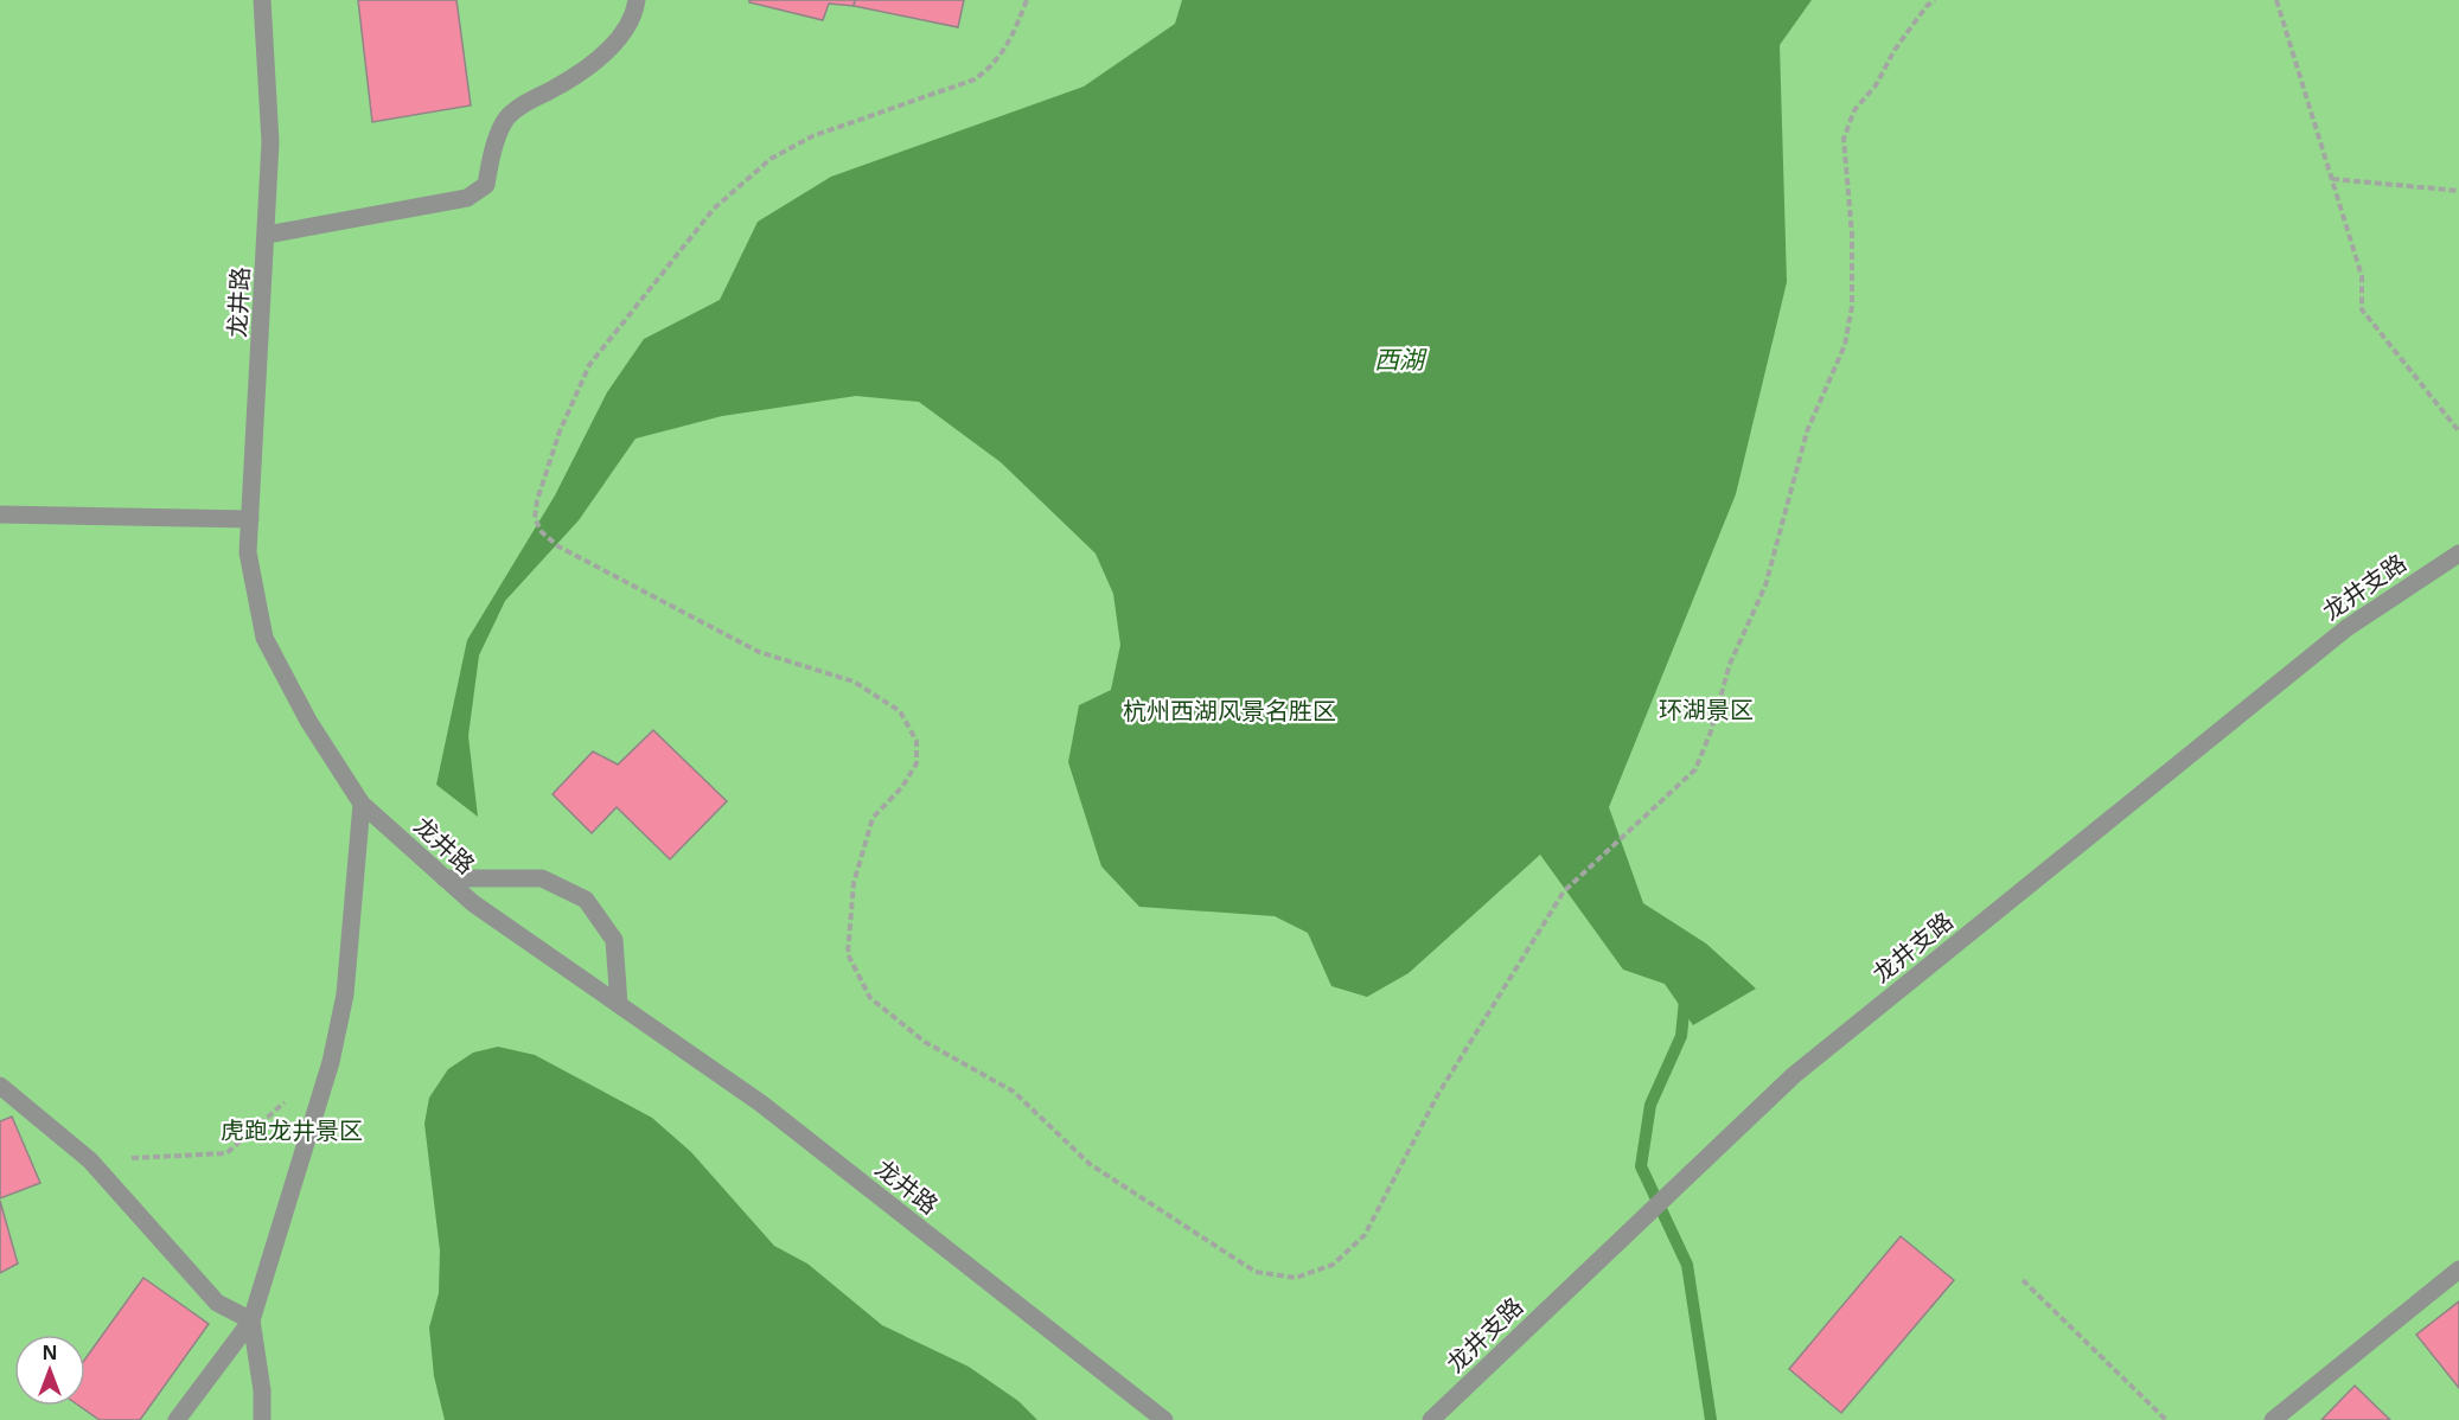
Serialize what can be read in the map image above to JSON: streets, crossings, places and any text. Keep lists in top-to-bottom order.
{
  "streets": {
    "street": ["龙井路", "龙井支路"]
  },
  "water": ["西湖"],
  "parks": ["环湖景区", "杭州西湖风景名胜区", "虎跑龙井景区"],
  "north": "top"
}
